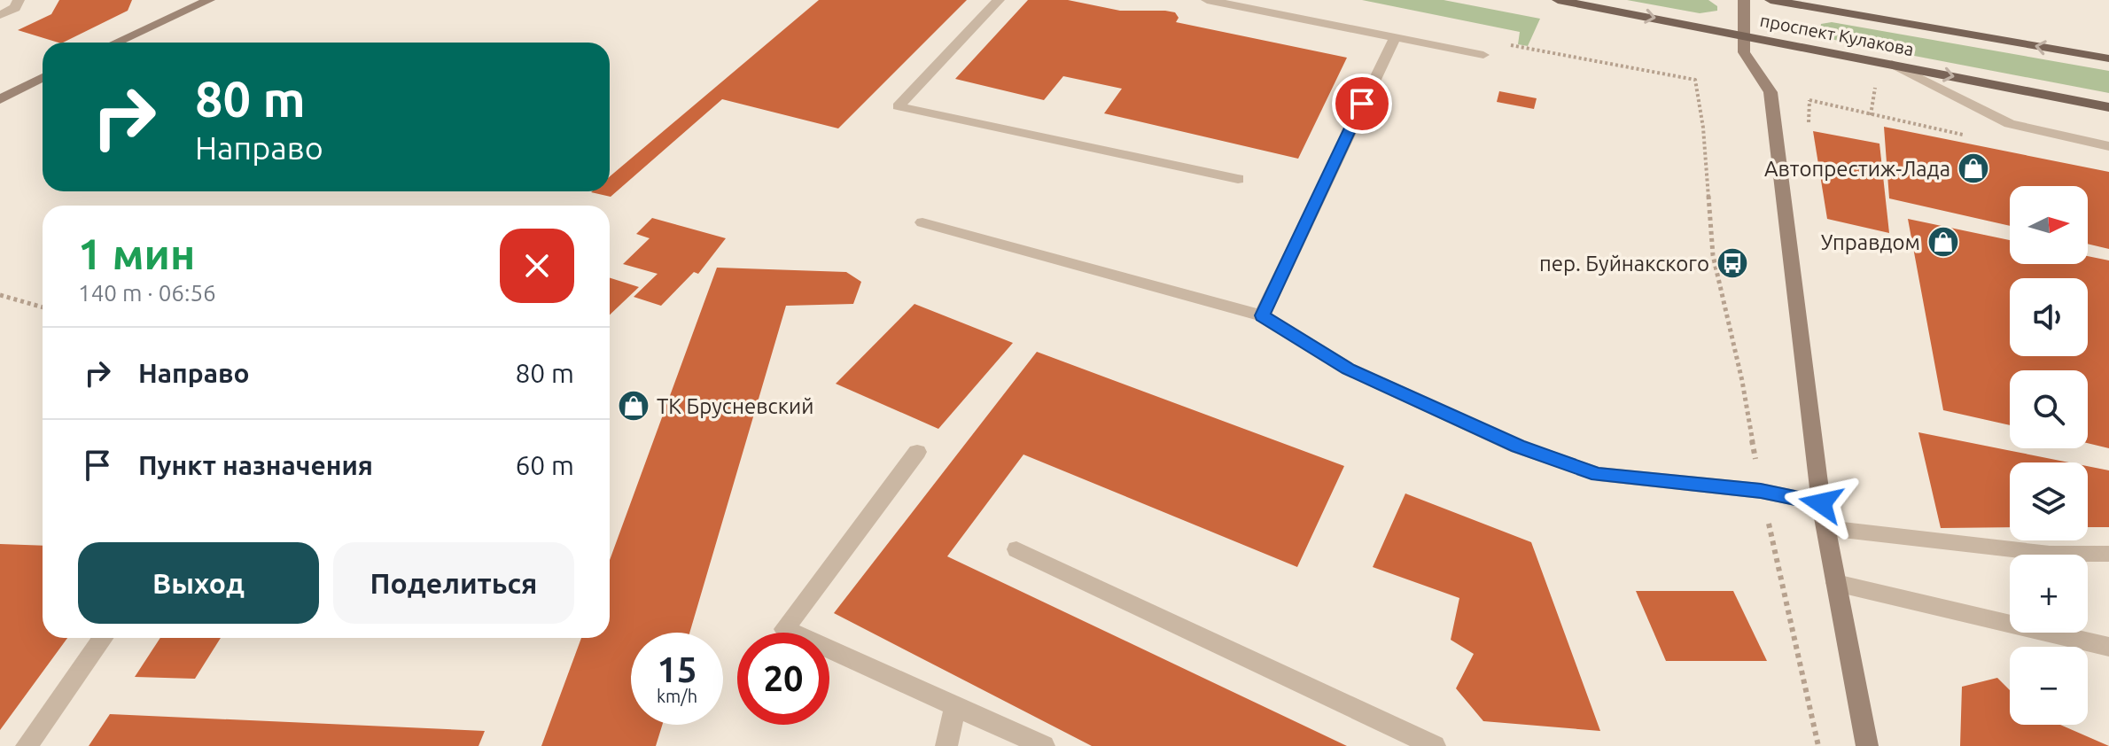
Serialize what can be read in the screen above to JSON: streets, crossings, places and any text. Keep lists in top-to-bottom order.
{
  "streets": {
    "main road": ["проспект Кулакова"]
  },
  "places": {
    "shop": ["Автопрестиж-Лада", "Управдом", "ТК Брусневский"],
    "bus stop": ["пер. Буйнакского"]
  },
  "north": "right",
  "page": {
    "turn": ["80 m", "Направо"],
    "map_buttons": ["+", "−"],
    "heading": ["1 мин", "140 m · 06:56"],
    "list": [
      {
        "name": "Направо",
        "value": "80 m"
      },
      {
        "name": "Пункт назначения",
        "value": "60 m"
      }
    ],
    "buttons": ["Выход", "Поделиться"],
    "speed": "15 km/h",
    "limit": "20"
  }
}
